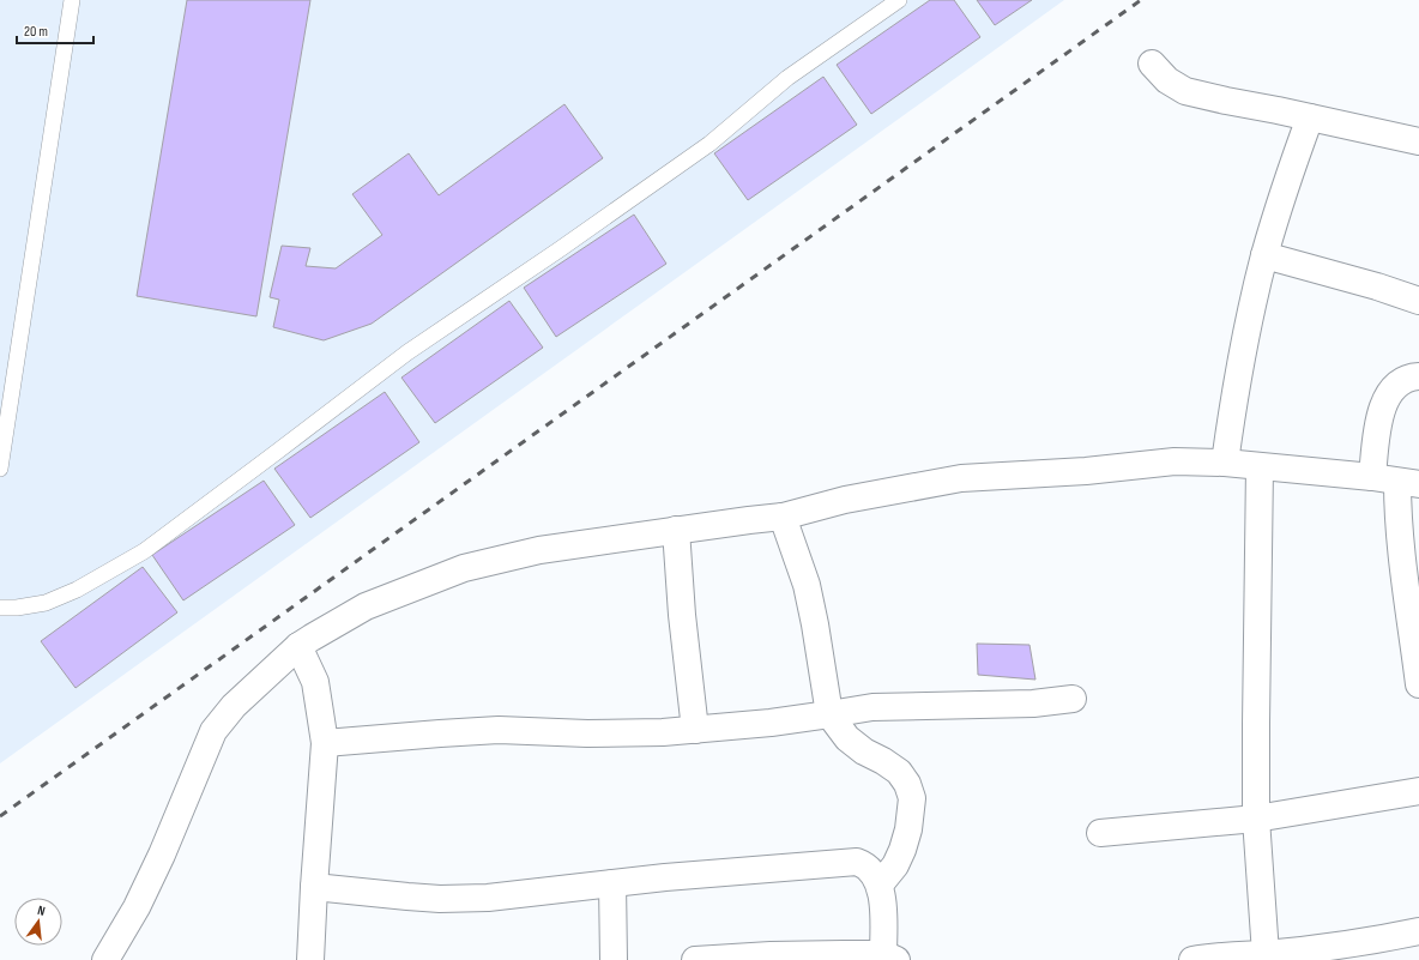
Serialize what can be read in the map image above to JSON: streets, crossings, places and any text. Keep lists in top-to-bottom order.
{
  "scale_bar": "20 m",
  "north": "top"
}
